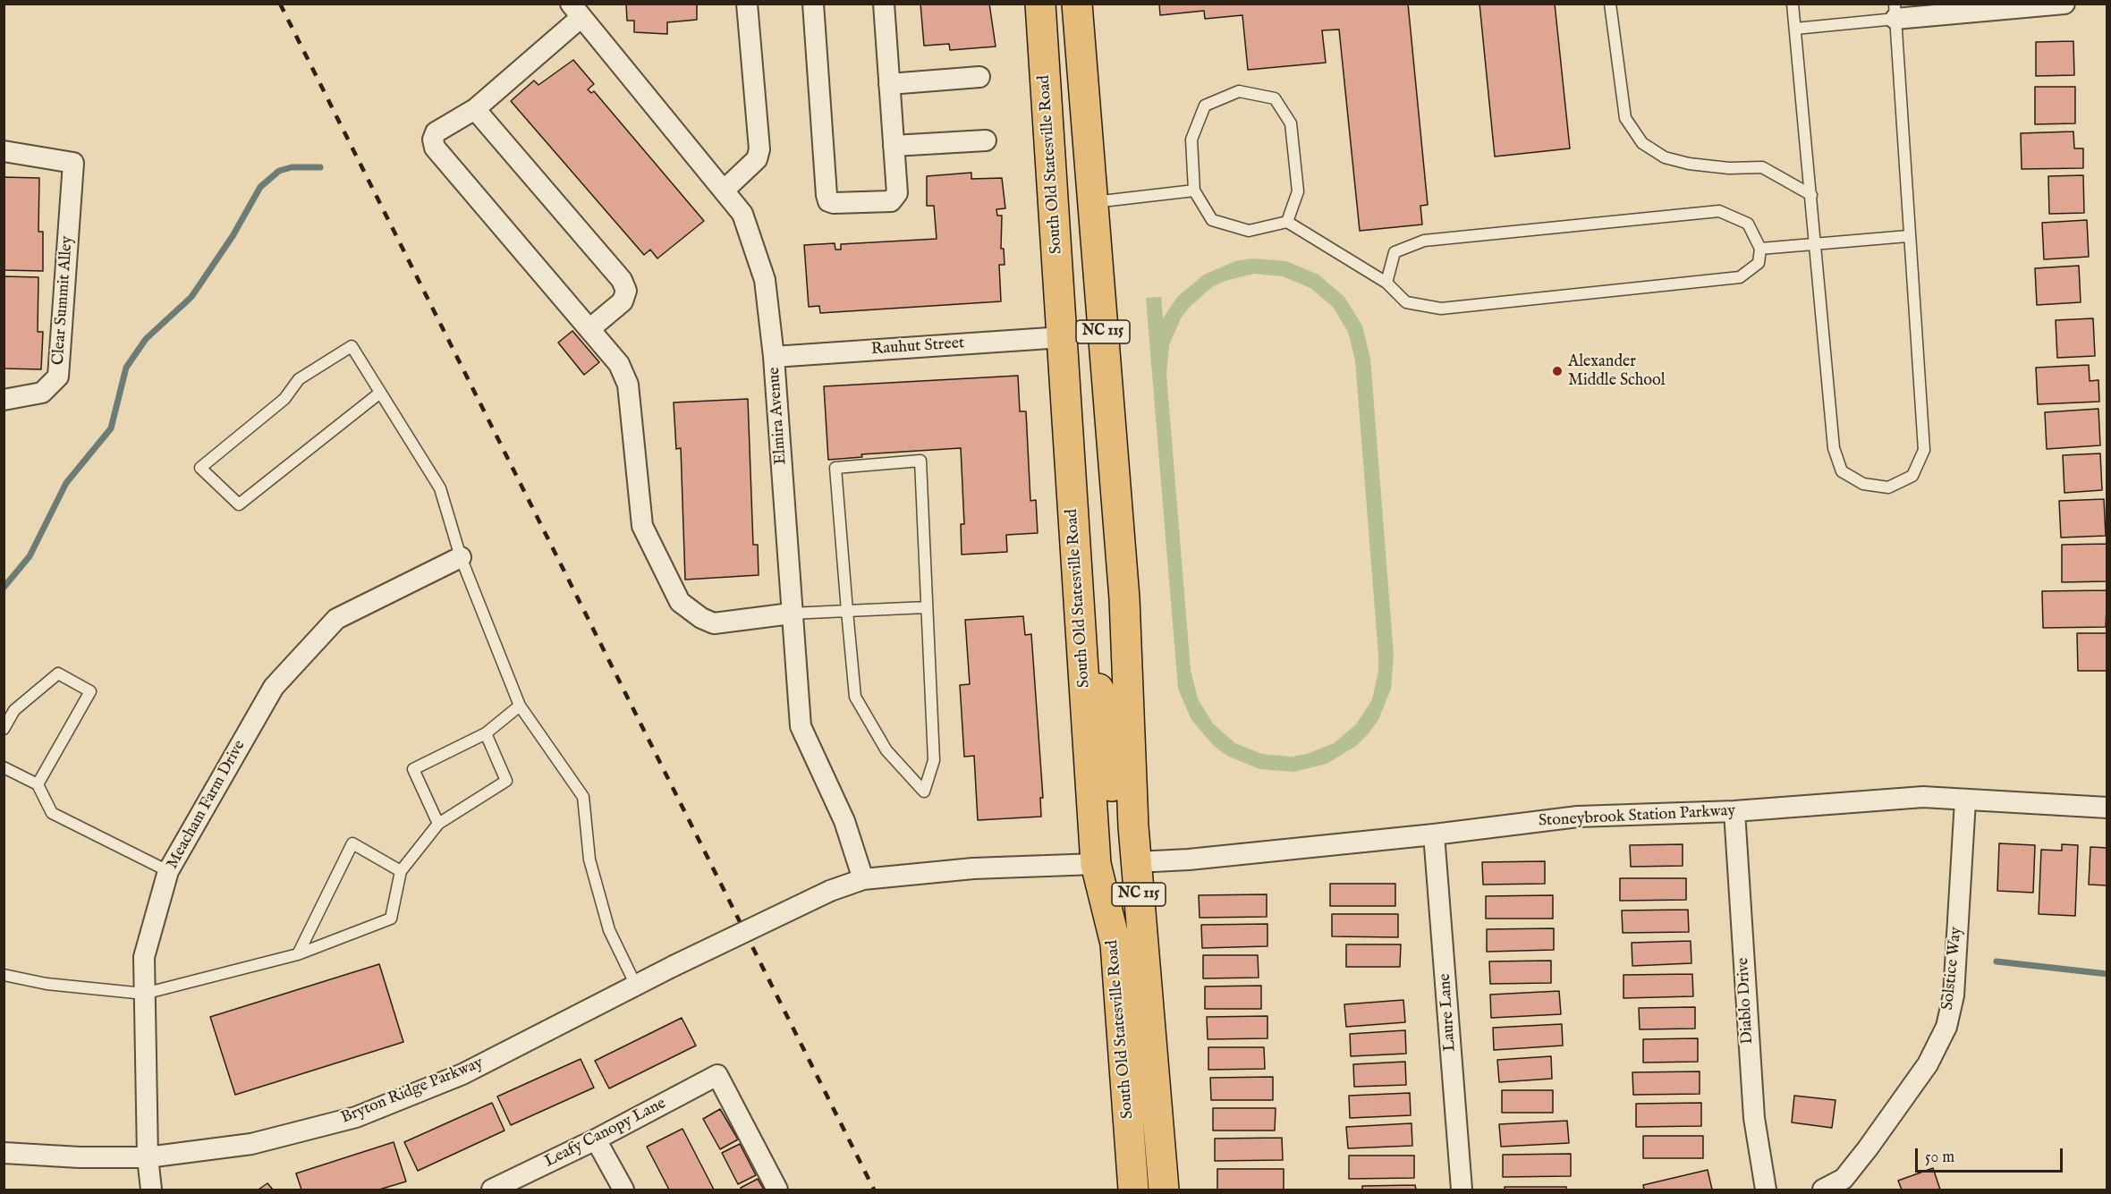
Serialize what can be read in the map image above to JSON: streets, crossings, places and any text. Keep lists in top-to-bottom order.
{
  "streets": {
    "main road": ["South Old Statesville Road", "NC 115"],
    "street": [
      "Clear Summit Alley",
      "Rauhut Street",
      "Elmira Avenue",
      "Meacham Farm Drive",
      "Stoneybrook Station Parkway",
      "Solstice Way",
      "Diablo Drive",
      "Laure Lane",
      "Bryton Ridge Parkway",
      "Leafy Canopy Lane"
    ]
  },
  "crossings": [
    ["South Old Statesville Road", "Rauhut Street"],
    ["South Old Statesville Road", "Stoneybrook Station Parkway"],
    ["South Old Statesville Road", "Bryton Ridge Parkway"],
    ["Rauhut Street", "Elmira Avenue"],
    ["Elmira Avenue", "Bryton Ridge Parkway"],
    ["Meacham Farm Drive", "Bryton Ridge Parkway"],
    ["Stoneybrook Station Parkway", "Solstice Way"],
    ["Stoneybrook Station Parkway", "Diablo Drive"],
    ["Stoneybrook Station Parkway", "Laure Lane"]
  ],
  "places": ["Alexander Middle School"],
  "scale_bar": "50 m"
}
